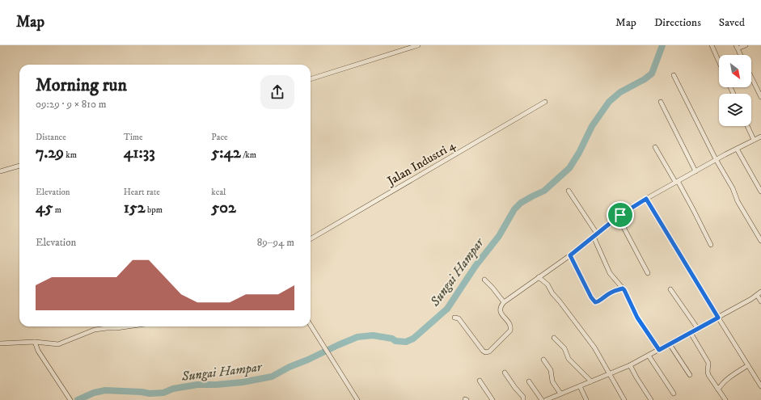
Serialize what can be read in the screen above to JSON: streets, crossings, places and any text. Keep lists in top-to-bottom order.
{
  "streets": {
    "street": ["Jalan Industri 4"]
  },
  "water": ["Sungai Hampar"],
  "north": "bottom right",
  "page": {
    "header": "Map",
    "nav": ["Map", "Directions", "Saved"],
    "heading": ["Morning run", "09:29 · 9 × 810 m"],
    "stats": [
      ["Distance", "7.29 km"],
      ["Time", "41:33"],
      ["Pace", "5:42 /km"],
      ["Elevation", "45 m"],
      ["Heart rate", "152 bpm"],
      ["kcal", "502"]
    ],
    "chart": ["Elevation", "89–94 m"]
  }
}
